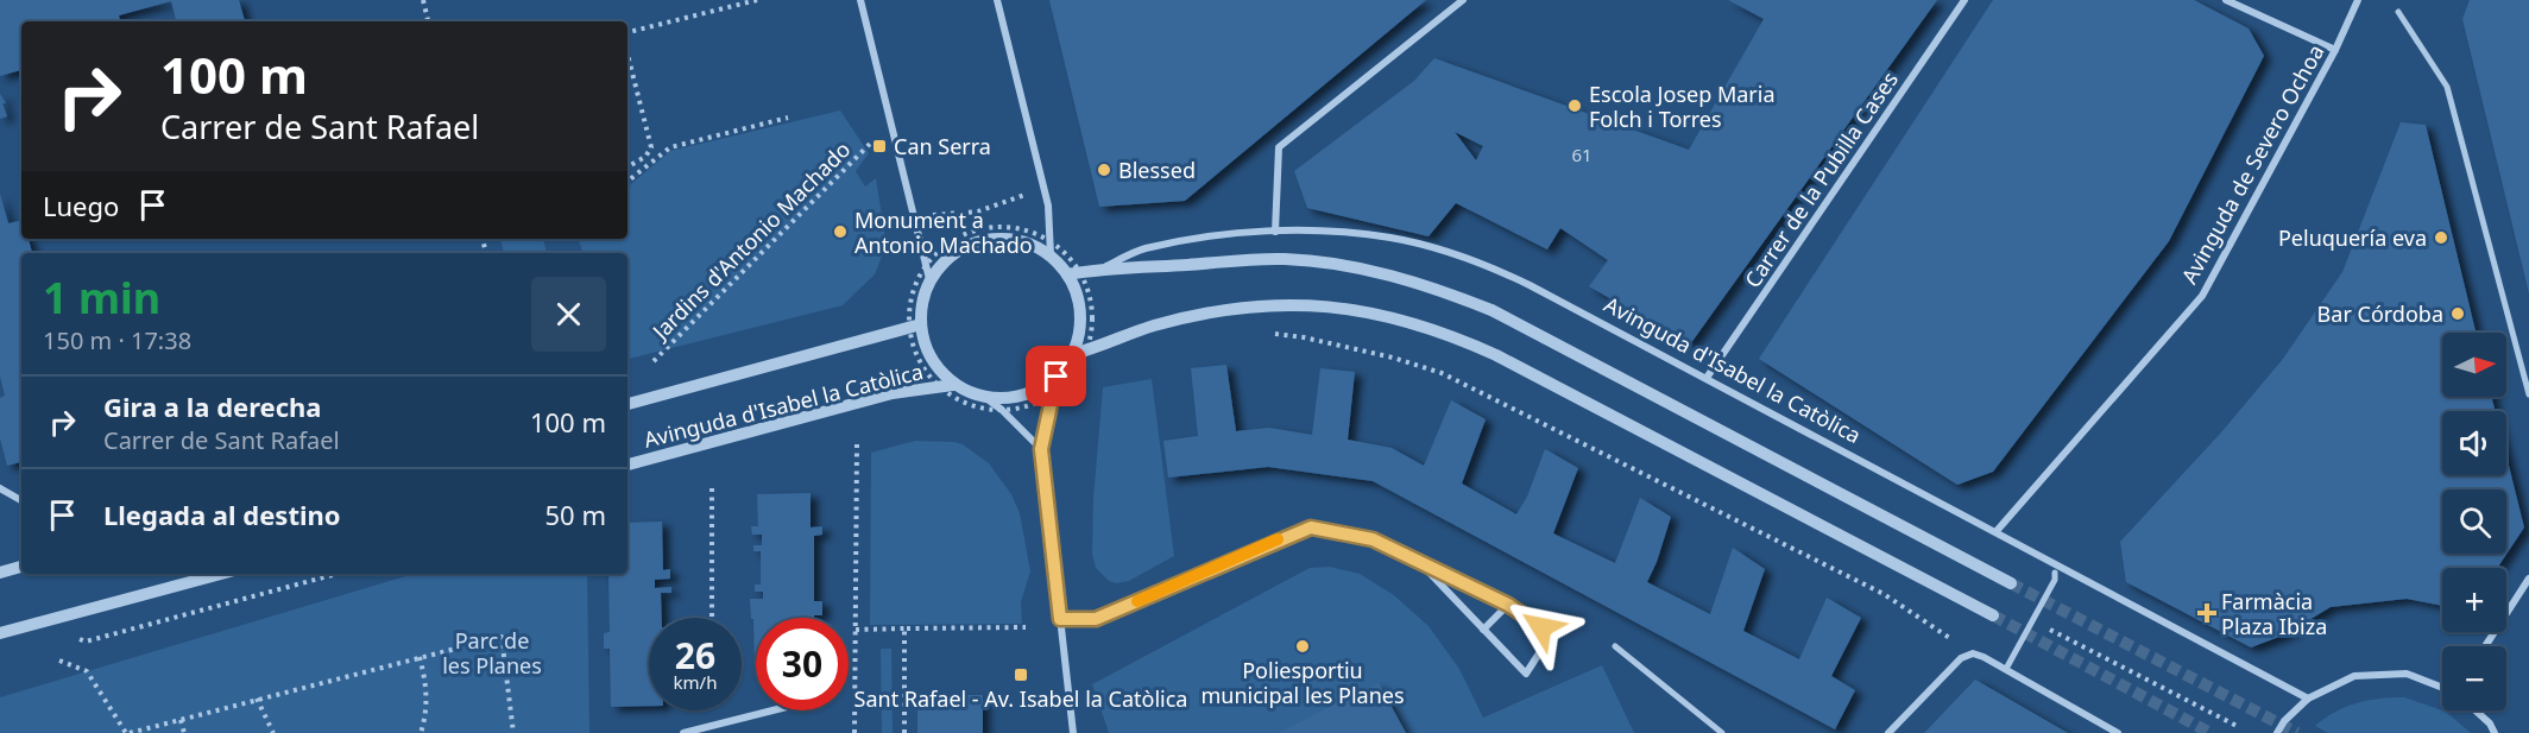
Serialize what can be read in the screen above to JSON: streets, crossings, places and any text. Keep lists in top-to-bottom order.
{
  "streets": {
    "street": ["Avinguda de Severo Ochoa", "Carrer de la Pubilla Cases", "Avinguda d'Isabel la Catòlica"],
    "path": ["Jardins d'Antonio Machado"]
  },
  "crossings": [
    ["Avinguda de Severo Ochoa", "Avinguda d'Isabel la Catòlica"],
    ["Carrer de la Pubilla Cases", "Avinguda d'Isabel la Catòlica"]
  ],
  "parks": ["Parc de les Planes"],
  "places": {
    "other": [
      "Escola Josep Maria Folch i Torres",
      "Blessed",
      "Monument a Antonio Machado",
      "Peluquería eva",
      "Bar Córdoba",
      "Poliesportiu municipal les Planes"
    ],
    "transit": ["Can Serra", "Sant Rafael - Av. Isabel la Catòlica"],
    "health": ["Farmàcia Plaza Ibiza"]
  },
  "house_numbers": ["61"],
  "north": "right",
  "page": {
    "turn": ["100 m", "Carrer de Sant Rafael"],
    "then": "Luego",
    "heading": ["1 min", "150 m · 17:38"],
    "map_buttons": ["+", "−"],
    "list": [
      {
        "name": "Gira a la derecha",
        "note": "Carrer de Sant Rafael",
        "value": "100 m"
      },
      {
        "name": "Llegada al destino",
        "value": "50 m"
      }
    ],
    "speed": "26 km/h",
    "limit": "30"
  }
}
